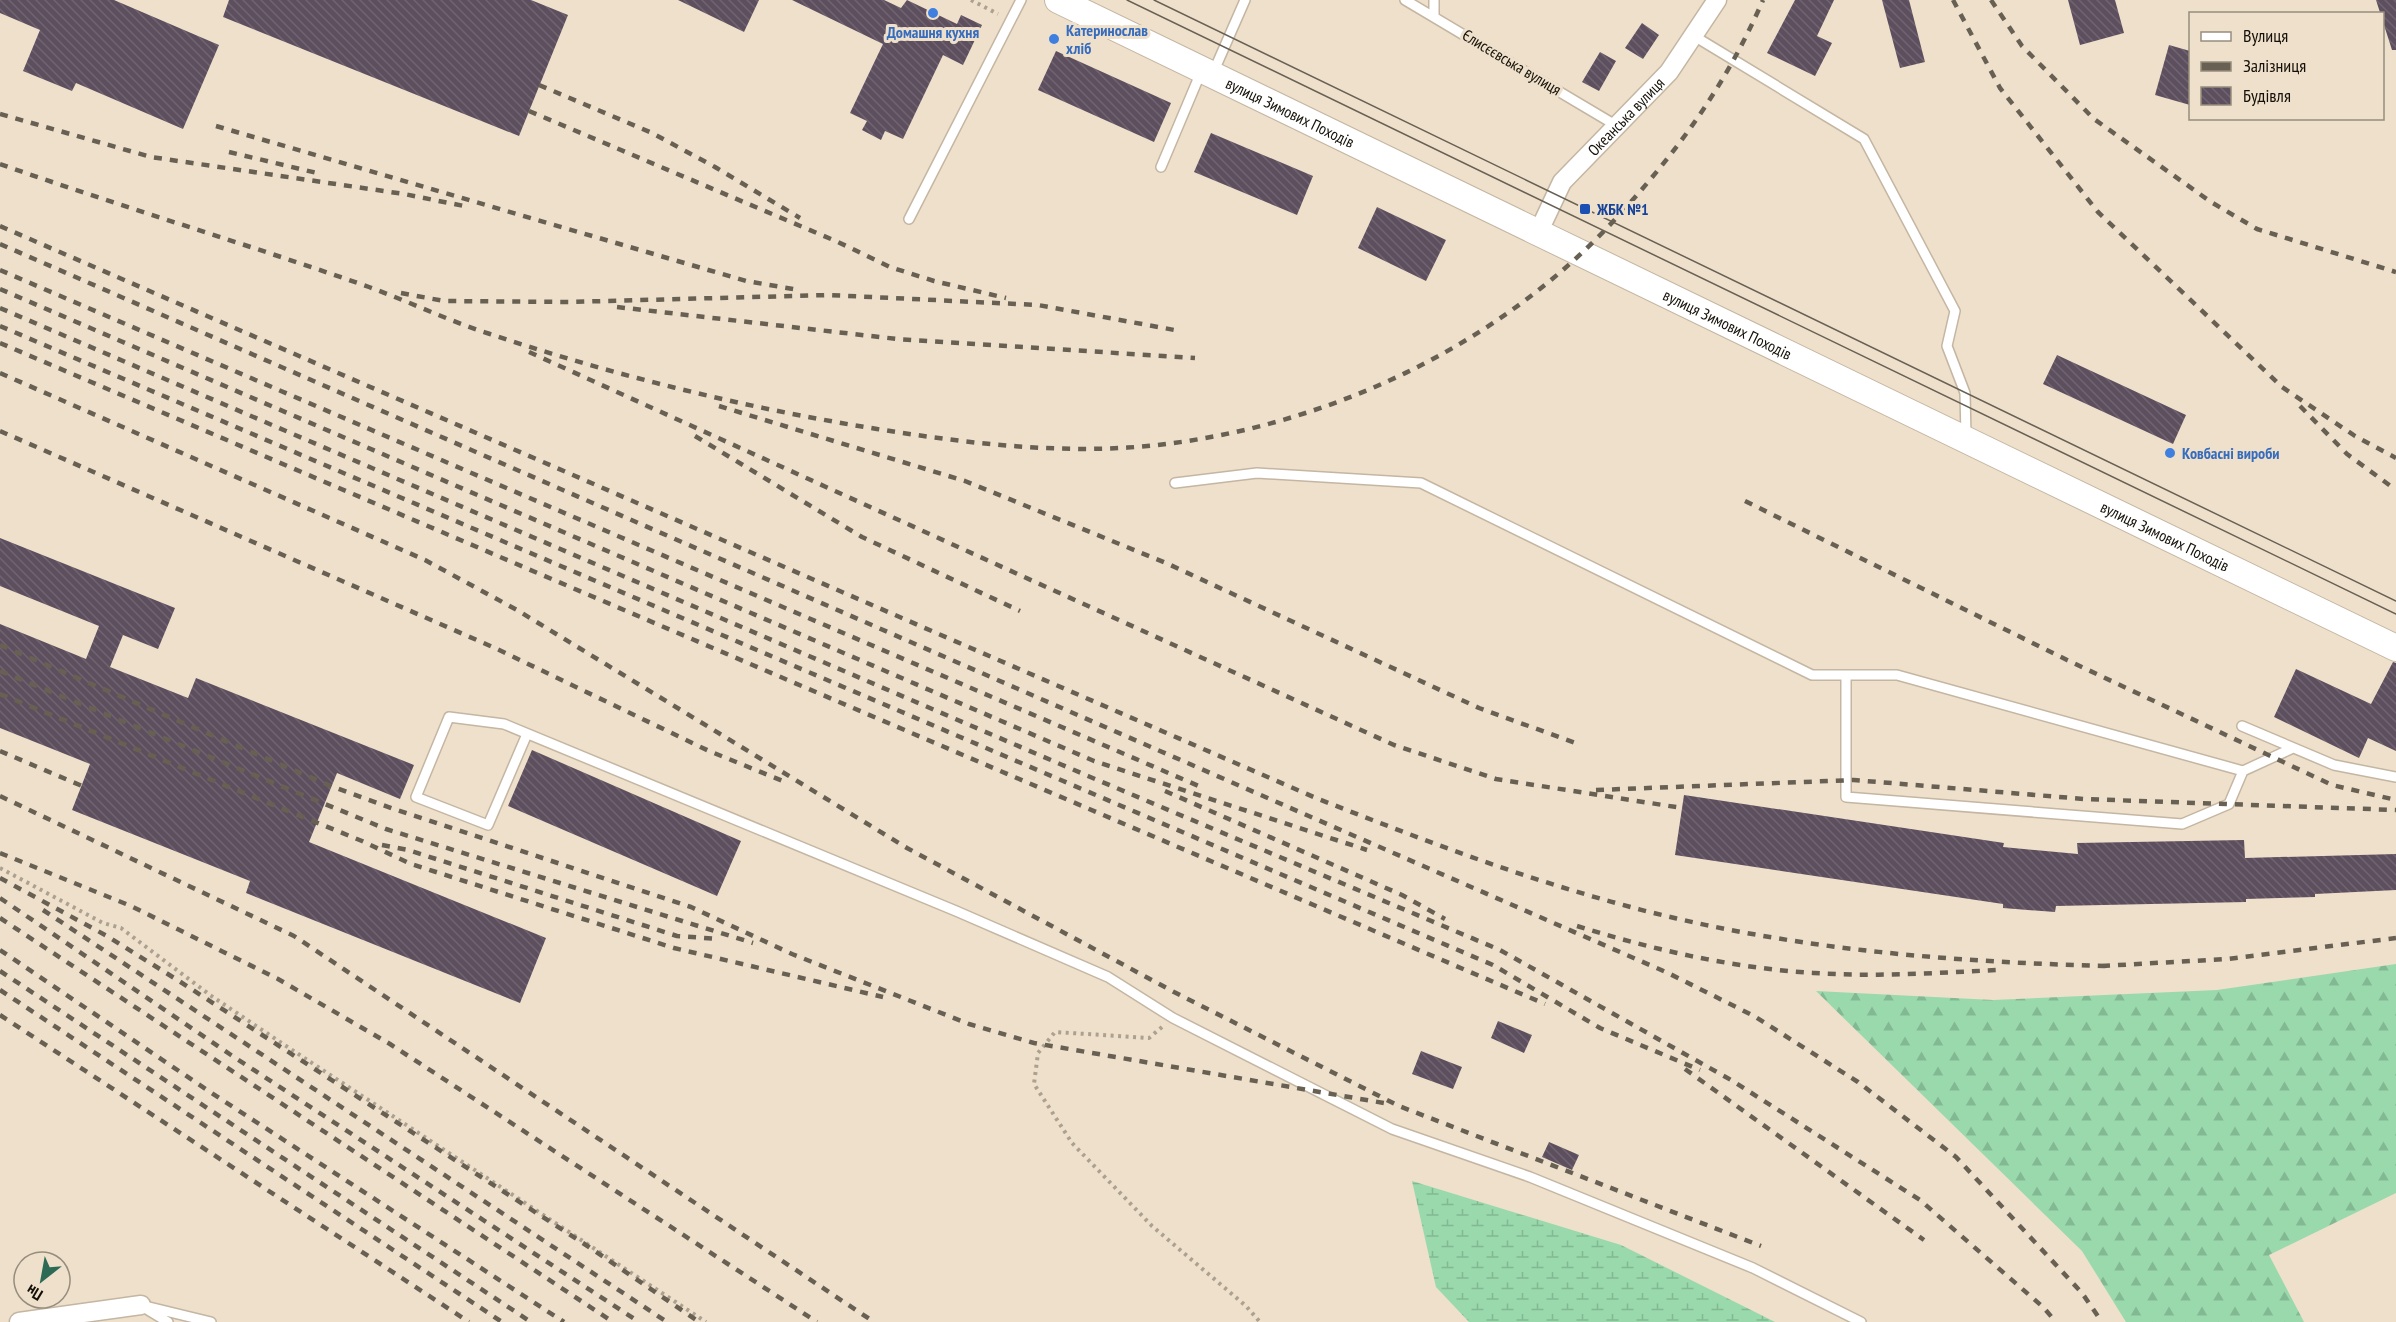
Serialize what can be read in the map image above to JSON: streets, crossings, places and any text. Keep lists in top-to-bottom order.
{
  "streets": {
    "main road": ["вулиця Зимових Походів"],
    "street": ["Океанська вулиця"],
    "lane": ["Єлисєєвська вулиця"]
  },
  "crossings": [
    ["Єлисєєвська вулиця", "Океанська вулиця"],
    ["вулиця Зимових Походів", "Океанська вулиця"]
  ],
  "places": {
    "other": ["Домашня кухня", "Катеринослав хліб", "Ковбасні вироби"],
    "transit": ["ЖБК №1"]
  },
  "legend": ["Вулиця", "Залізниця", "Будівля"],
  "north": "bottom left"
}
